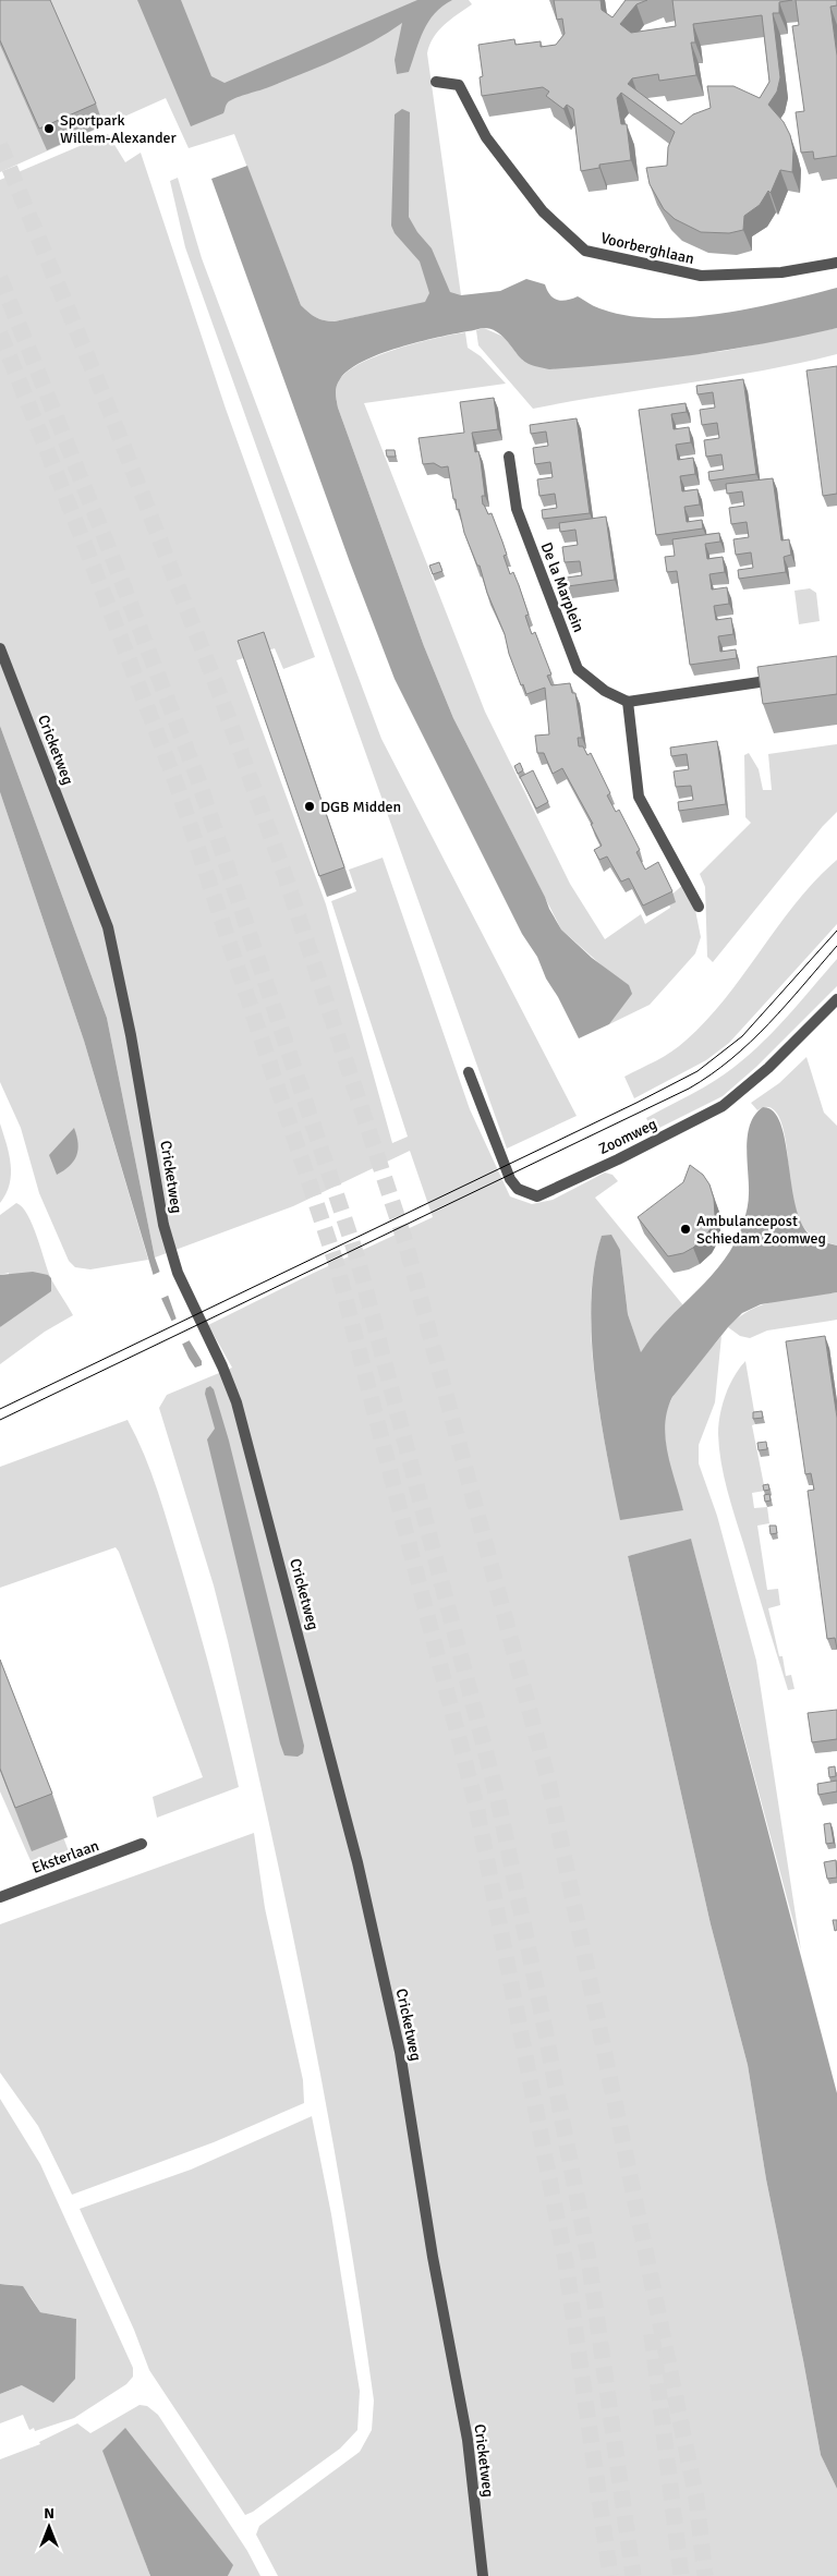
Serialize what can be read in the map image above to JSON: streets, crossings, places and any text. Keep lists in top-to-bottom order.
{
  "streets": {
    "street": [
      "Voorberghlaan",
      "De la Marplein",
      "Cricketweg",
      "Zoomweg",
      "Eksterlaan"
    ]
  },
  "places": ["Sportpark Willem-Alexander", "DGB Midden", "Ambulancepost Schiedam Zoomweg"],
  "north": "top"
}
